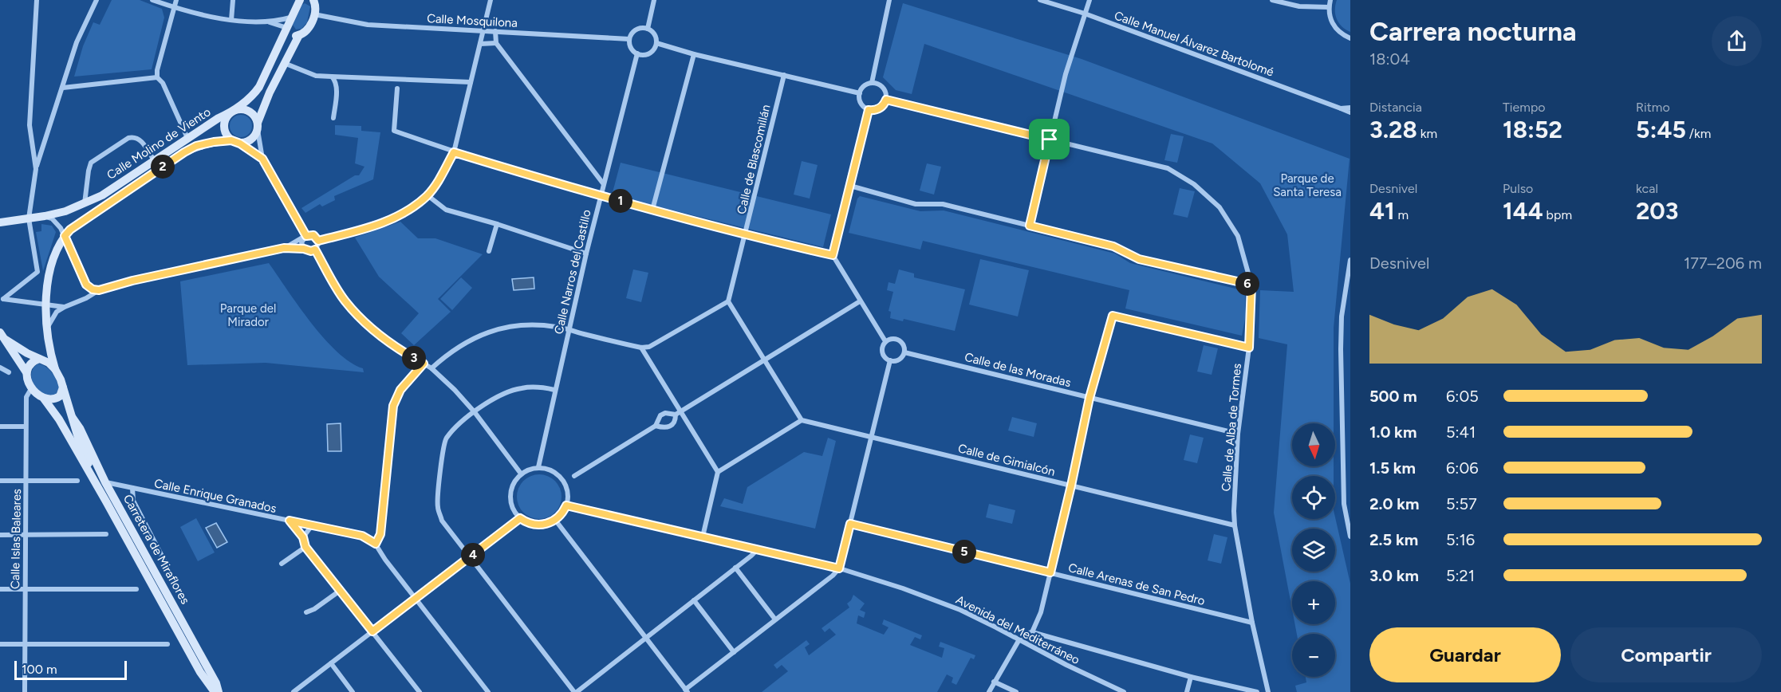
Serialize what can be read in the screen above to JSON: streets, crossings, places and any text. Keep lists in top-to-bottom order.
{
  "streets": {
    "main road": ["Calle Molino de Viento", "Carretera de Miraflores"],
    "street": [
      "Calle Mosquilona",
      "Calle Manuel Álvarez Bartolomé",
      "Calle de Blascomillán",
      "Calle Narros del Castillo",
      "Calle de las Moradas",
      "Calle de Alba de Tormes",
      "Calle de Gimialcón",
      "Calle Enrique Granados",
      "Calle Islas Baleares",
      "Calle Arenas de San Pedro",
      "Avenida del Mediterráneo"
    ]
  },
  "crossings": [
    ["Calle Mosquilona", "Calle Narros del Castillo"],
    ["Calle Molino de Viento", "Calle Islas Baleares"],
    ["Calle Molino de Viento", "Carretera de Miraflores"],
    ["Calle Narros del Castillo", "Avenida del Mediterráneo"],
    ["Calle de las Moradas", "Calle de Alba de Tormes"],
    ["Calle de Alba de Tormes", "Calle de Gimialcón"],
    ["Calle de Alba de Tormes", "Calle Arenas de San Pedro"],
    ["Calle Enrique Granados", "Carretera de Miraflores"],
    ["Calle Islas Baleares", "Carretera de Miraflores"]
  ],
  "parks": ["Parque de Santa Teresa", "Parque del Mirador"],
  "scale_bar": "100 m",
  "north": "bottom",
  "page": {
    "heading": ["Carrera nocturna", "18:04"],
    "stats": [
      ["Distancia", "3.28 km"],
      ["Tiempo", "18:52"],
      ["Ritmo", "5:45 /km"],
      ["Desnivel", "41 m"],
      ["Pulso", "144 bpm"],
      ["kcal", "203"]
    ],
    "pins": [
      "2",
      "1",
      "6",
      "3",
      "5",
      "4"
    ],
    "chart": ["Desnivel", "177–206 m"],
    "list": [
      {
        "name": "500 m",
        "note": "6:05"
      },
      {
        "name": "1.0 km",
        "note": "5:41"
      },
      {
        "name": "1.5 km",
        "note": "6:06"
      },
      {
        "name": "2.0 km",
        "note": "5:57"
      },
      {
        "name": "2.5 km",
        "note": "5:16"
      },
      {
        "name": "3.0 km",
        "note": "5:21"
      }
    ],
    "map_buttons": ["+", "−"],
    "buttons": ["Guardar", "Compartir"],
    "scale": "100 m"
  }
}
